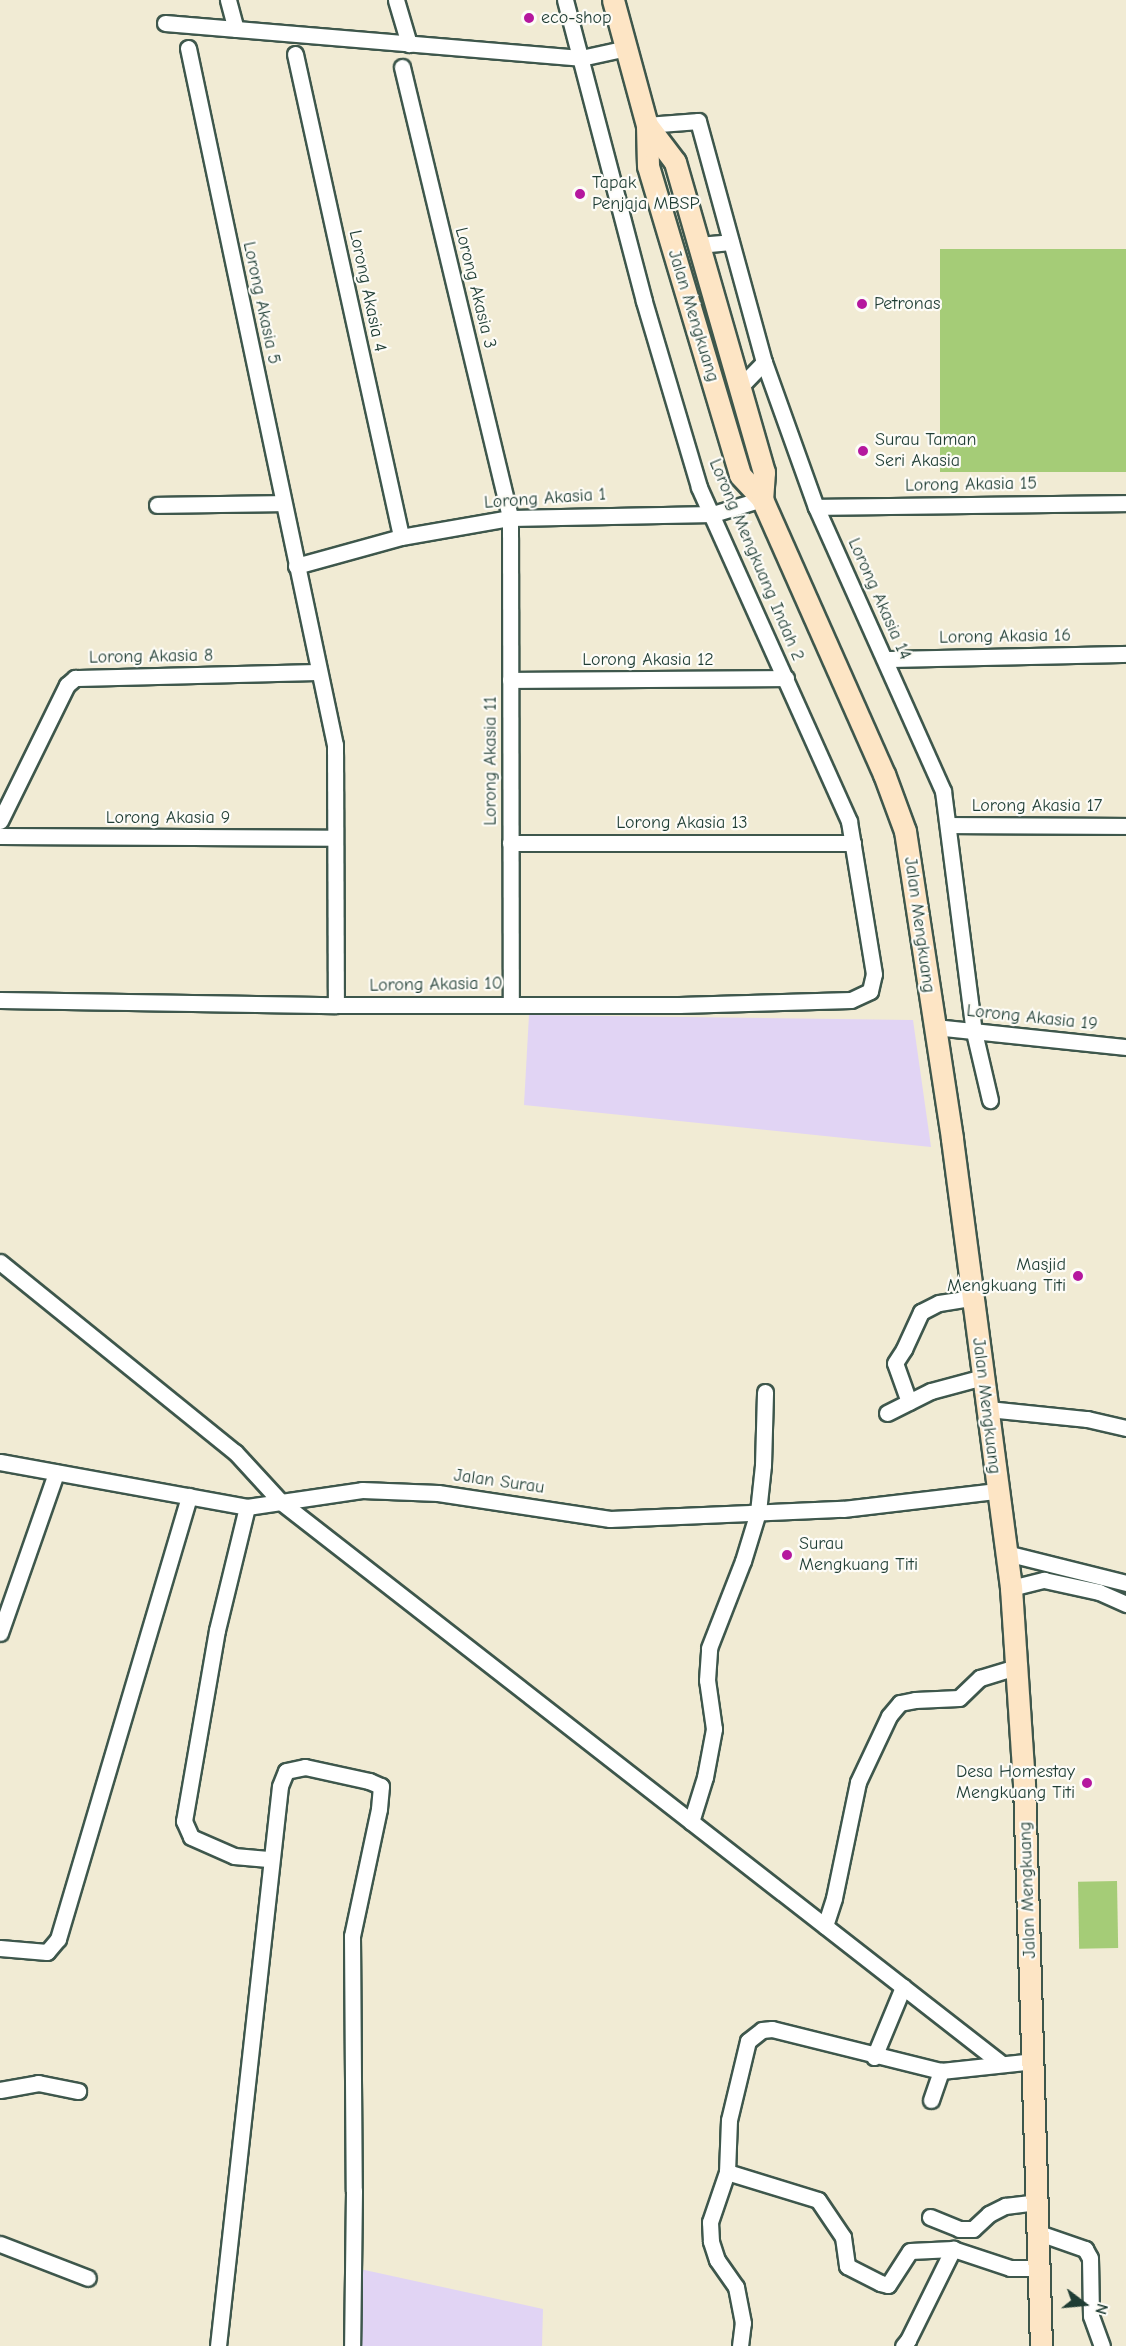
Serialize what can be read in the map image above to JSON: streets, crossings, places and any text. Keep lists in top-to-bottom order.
{
  "streets": {
    "main road": ["Jalan Mengkuang"],
    "street": [
      "Lorong Akasia 3",
      "Lorong Akasia 4",
      "Lorong Akasia 5",
      "Lorong Akasia 15",
      "Lorong Akasia 1",
      "Lorong Mengkuang Indah 2",
      "Lorong Akasia 14",
      "Lorong Akasia 16",
      "Lorong Akasia 8",
      "Lorong Akasia 12",
      "Lorong Akasia 11",
      "Lorong Akasia 17",
      "Lorong Akasia 9",
      "Lorong Akasia 13",
      "Lorong Akasia 10",
      "Lorong Akasia 19",
      "Jalan Surau"
    ]
  },
  "crossings": [
    ["Lorong Akasia 3", "Lorong Akasia 1"],
    ["Lorong Akasia 3", "Lorong Akasia 11"],
    ["Lorong Akasia 4", "Lorong Akasia 1"],
    ["Lorong Akasia 5", "Lorong Akasia 1"],
    ["Lorong Akasia 5", "Lorong Akasia 8"],
    ["Lorong Akasia 5", "Lorong Akasia 9"],
    ["Lorong Akasia 5", "Lorong Akasia 10"],
    ["Jalan Mengkuang", "Lorong Akasia 1"],
    ["Jalan Mengkuang", "Lorong Akasia 14"],
    ["Jalan Mengkuang", "Lorong Akasia 19"],
    ["Jalan Mengkuang", "Jalan Surau"],
    ["Lorong Akasia 15", "Lorong Akasia 14"],
    ["Lorong Akasia 1", "Lorong Mengkuang Indah 2"],
    ["Lorong Akasia 1", "Lorong Akasia 11"],
    ["Lorong Mengkuang Indah 2", "Lorong Akasia 12"],
    ["Lorong Mengkuang Indah 2", "Lorong Akasia 13"],
    ["Lorong Mengkuang Indah 2", "Lorong Akasia 10"],
    ["Lorong Akasia 14", "Lorong Akasia 16"],
    ["Lorong Akasia 14", "Lorong Akasia 17"],
    ["Lorong Akasia 14", "Lorong Akasia 19"],
    ["Lorong Akasia 12", "Lorong Akasia 11"],
    ["Lorong Akasia 11", "Lorong Akasia 13"],
    ["Lorong Akasia 11", "Lorong Akasia 10"]
  ],
  "places": [
    "eco-shop",
    "Tapak Penjaja MBSP",
    "Petronas",
    "Surau Taman Seri Akasia",
    "Masjid Mengkuang Titi",
    "Surau Mengkuang Titi",
    "Desa Homestay Mengkuang Titi"
  ],
  "north": "right"
}
